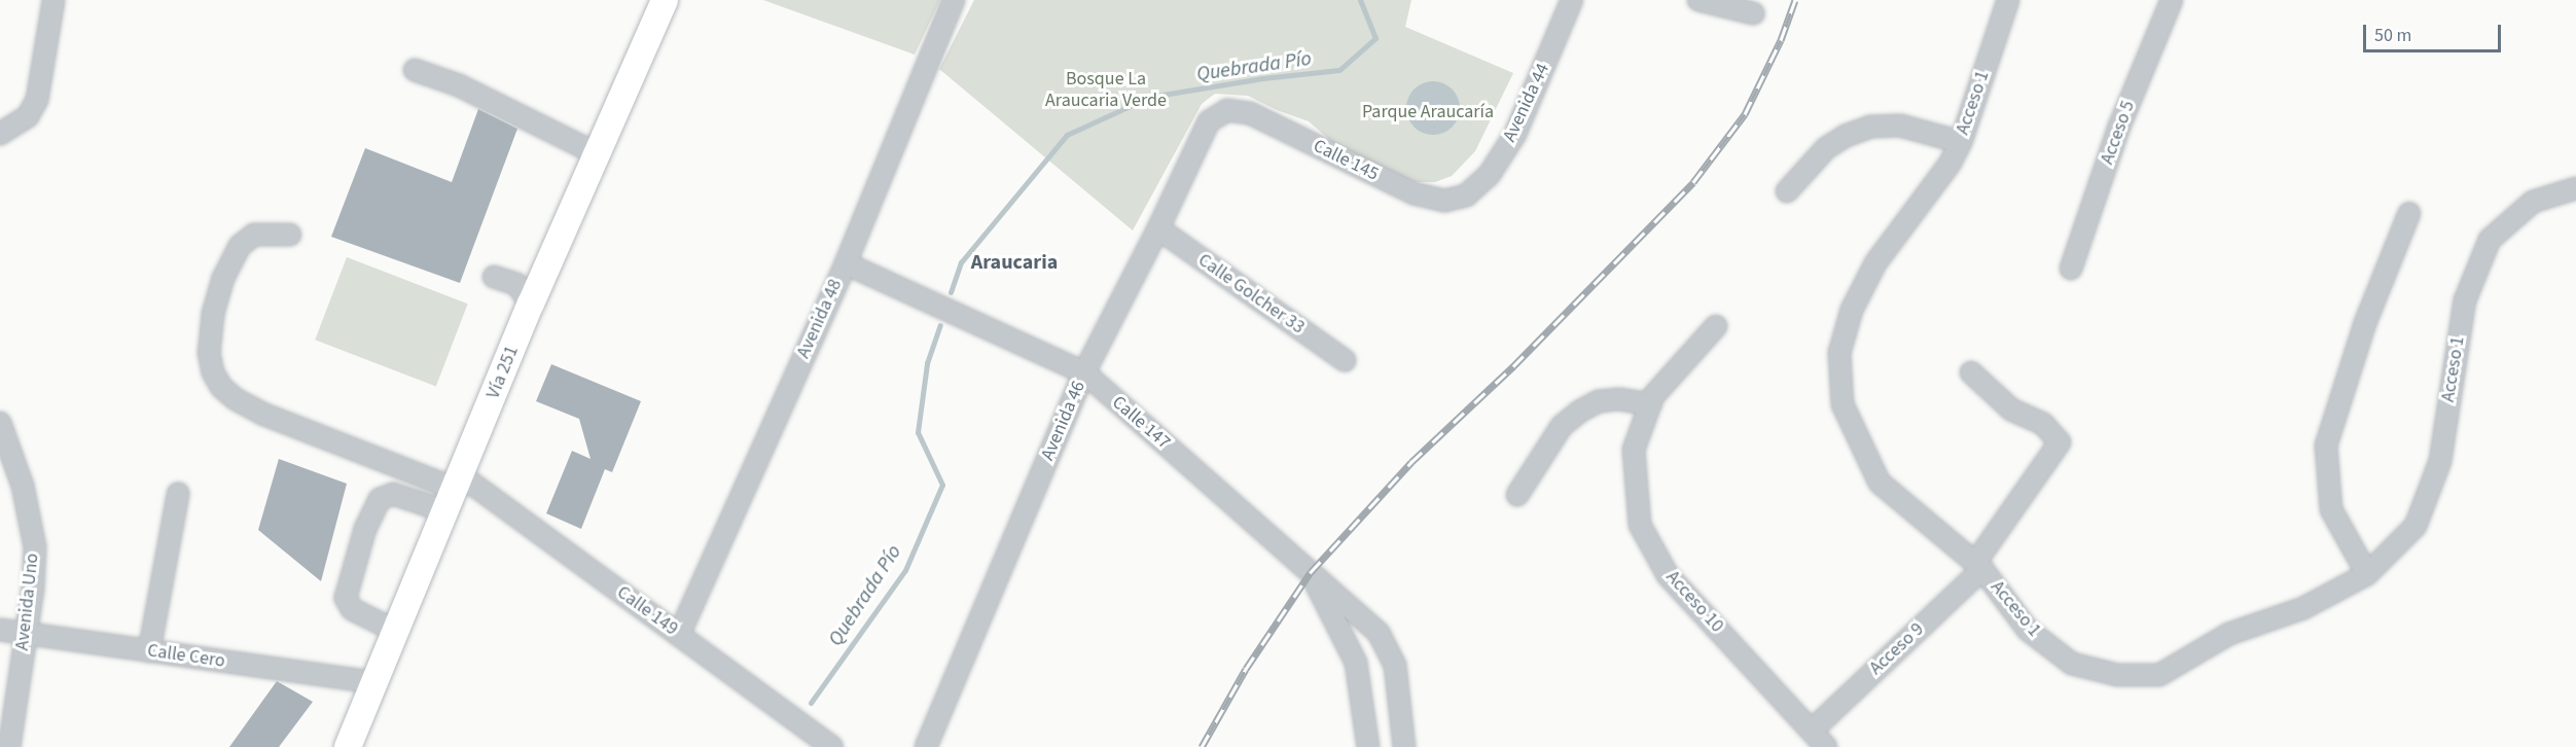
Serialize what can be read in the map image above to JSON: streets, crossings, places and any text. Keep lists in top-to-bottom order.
{
  "streets": {
    "main road": ["Vía 251"],
    "street": [
      "Avenida 44",
      "Acceso 1",
      "Acceso 5",
      "Calle 145",
      "Calle Golcher 33",
      "Avenida 48",
      "Avenida 46",
      "Calle 147",
      "Avenida Uno",
      "Acceso 10",
      "Calle 149",
      "Acceso 9",
      "Calle Cero"
    ]
  },
  "crossings": [
    ["Avenida 44", "Calle 145"],
    ["Acceso 1", "Acceso 9"],
    ["Calle 145", "Avenida 46"],
    ["Calle Golcher 33", "Avenida 46"],
    ["Avenida 48", "Calle 147"],
    ["Avenida 48", "Calle 149"],
    ["Vía 251", "Calle 149"],
    ["Vía 251", "Calle Cero"],
    ["Avenida 46", "Calle 147"],
    ["Avenida Uno", "Calle Cero"],
    ["Acceso 10", "Acceso 9"]
  ],
  "districts": ["Araucaria"],
  "water": ["Quebrada Pío"],
  "parks": ["Bosque La Araucaria Verde", "Parque Araucaría"],
  "scale_bar": "50 m"
}
